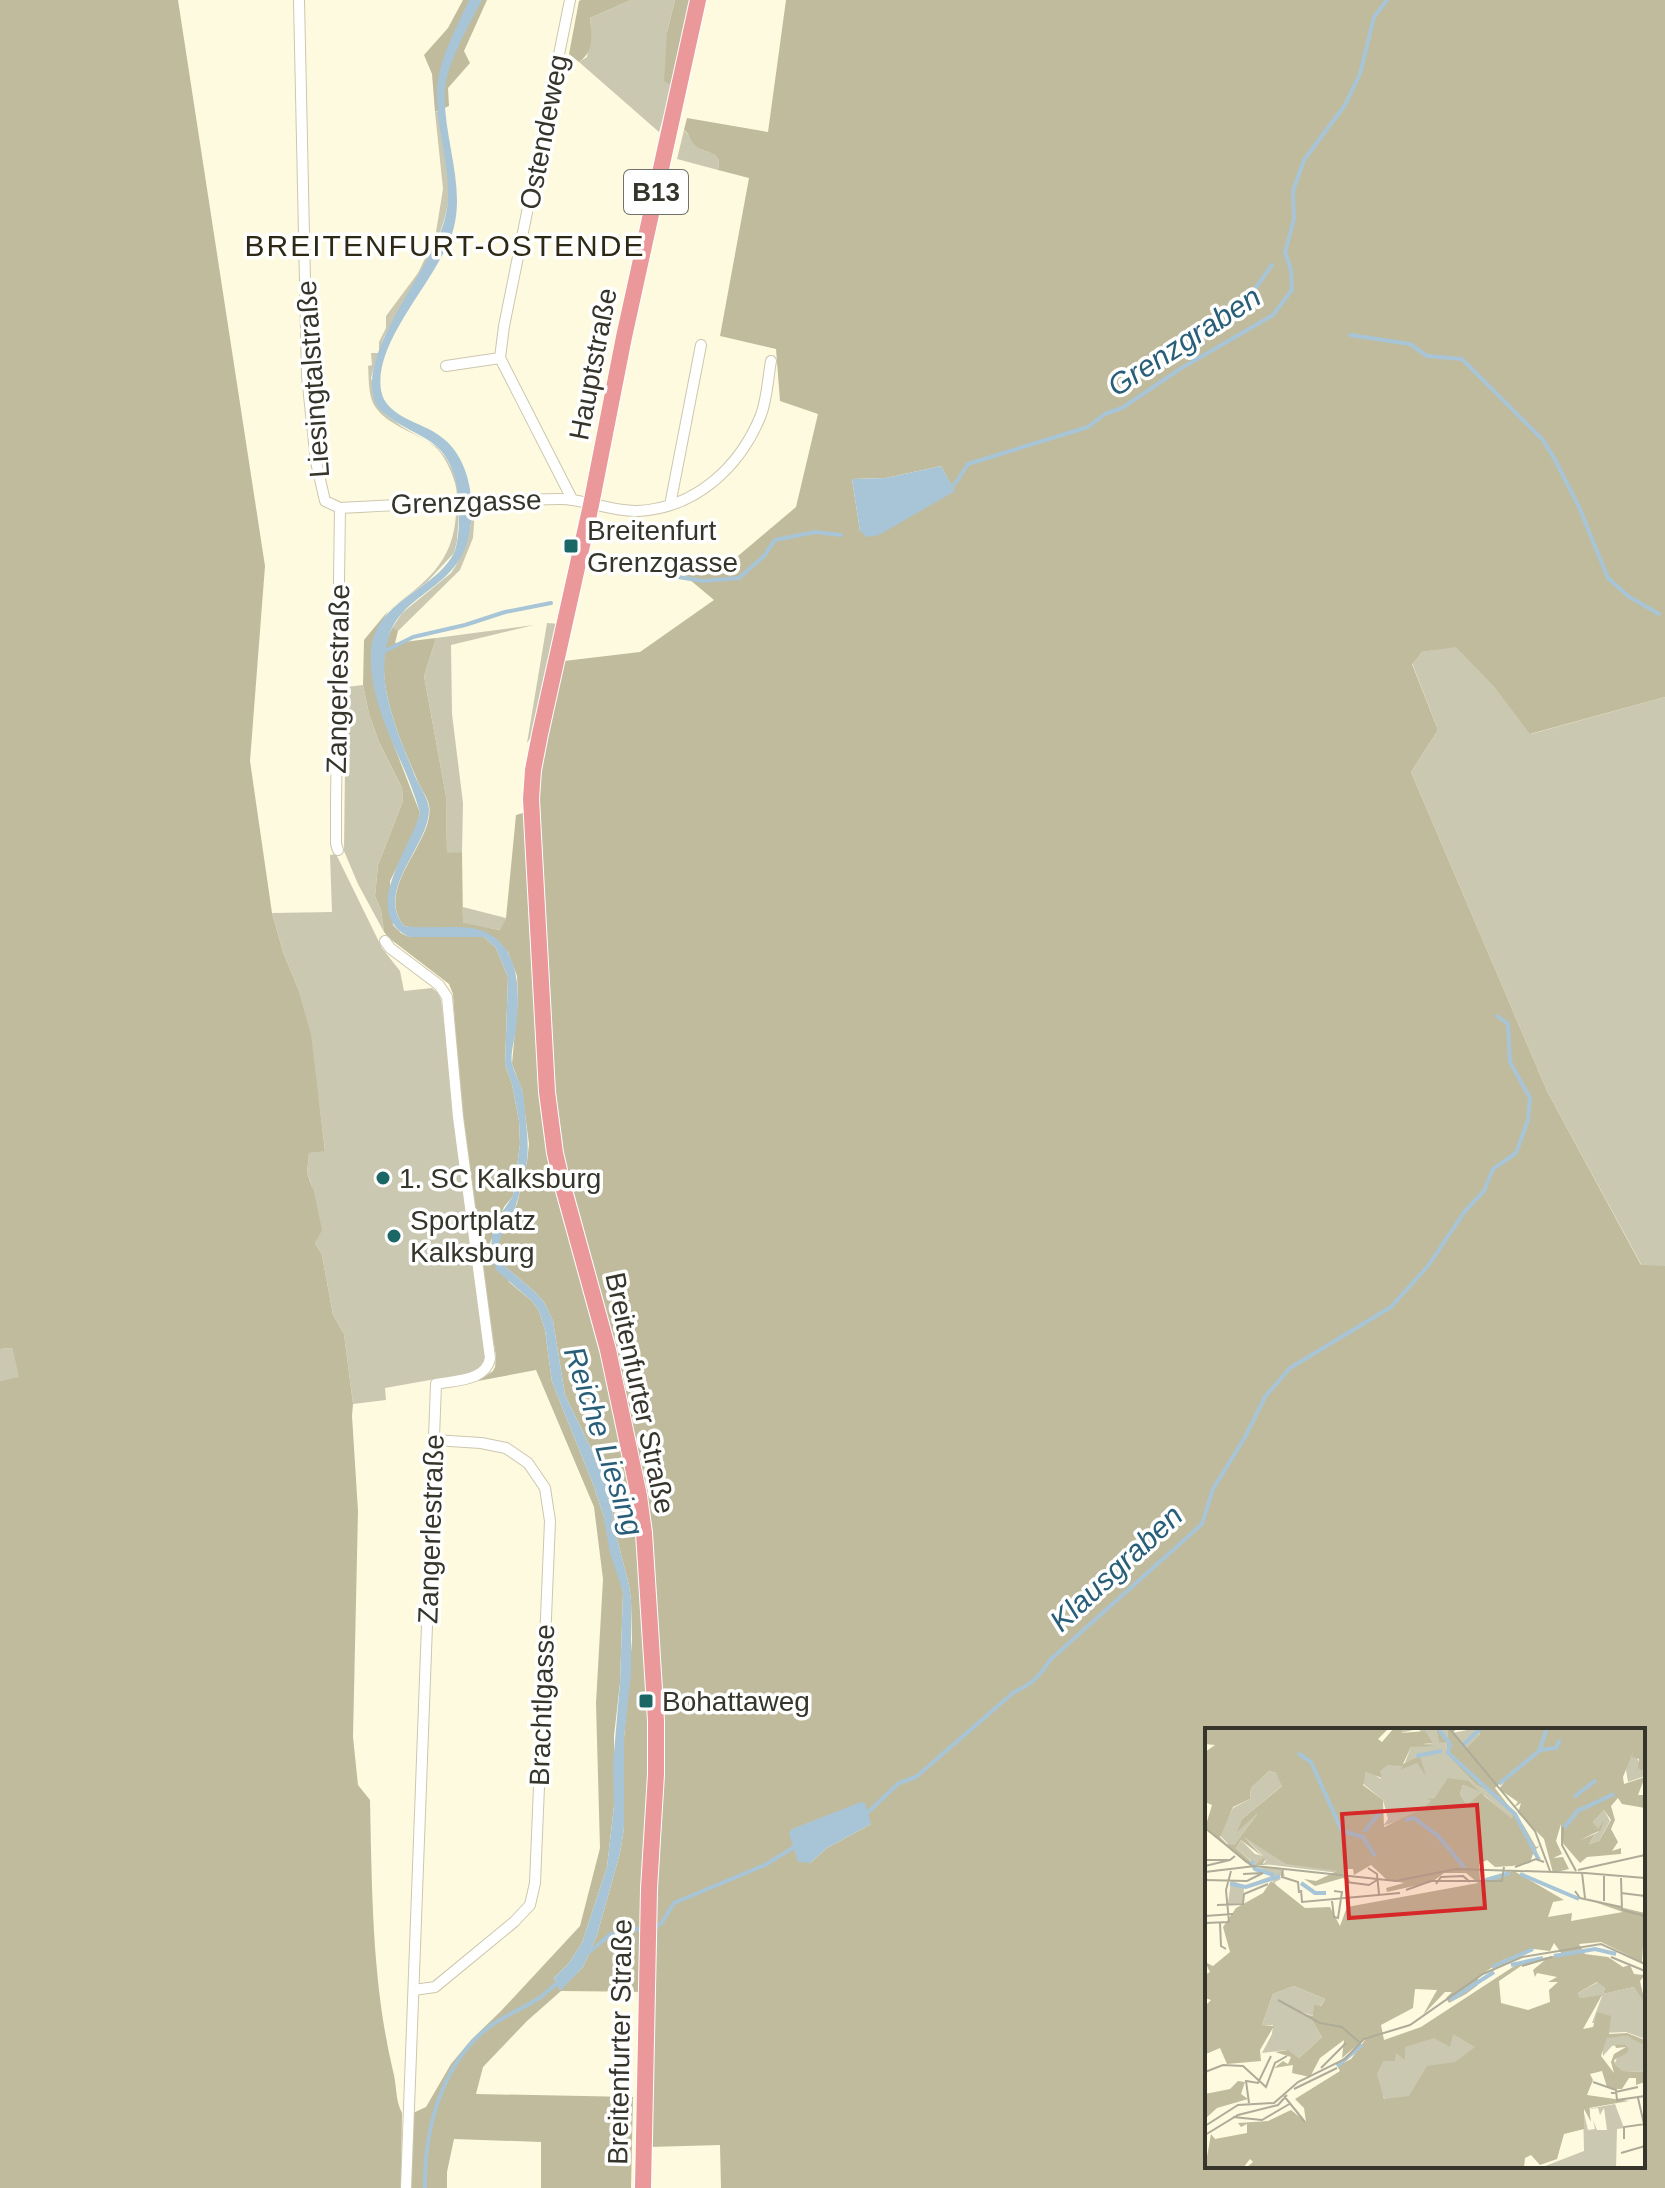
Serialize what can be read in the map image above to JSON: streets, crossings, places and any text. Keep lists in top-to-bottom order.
{
  "streets": {
    "main road": ["B13", "Hauptstraße", "Breitenfurter Straße"],
    "street": [
      "Ostendeweg",
      "Liesingtalstraße",
      "Grenzgasse",
      "Zangerlestraße",
      "Brachtlgasse"
    ]
  },
  "crossings": [
    ["Hauptstraße", "Grenzgasse"],
    ["Hauptstraße", "Breitenfurter Straße"],
    ["Liesingtalstraße", "Grenzgasse"],
    ["Liesingtalstraße", "Zangerlestraße"],
    ["Grenzgasse", "Zangerlestraße"],
    ["Zangerlestraße", "Brachtlgasse"]
  ],
  "districts": ["BREITENFURT-OSTENDE"],
  "water": ["Grenzgraben", "Reiche Liesing", "Klausgraben"],
  "places": {
    "transit": ["Breitenfurt Grenzgasse", "Bohattaweg"],
    "other": ["1. SC Kalksburg", "Sportplatz Kalksburg"]
  }
}
